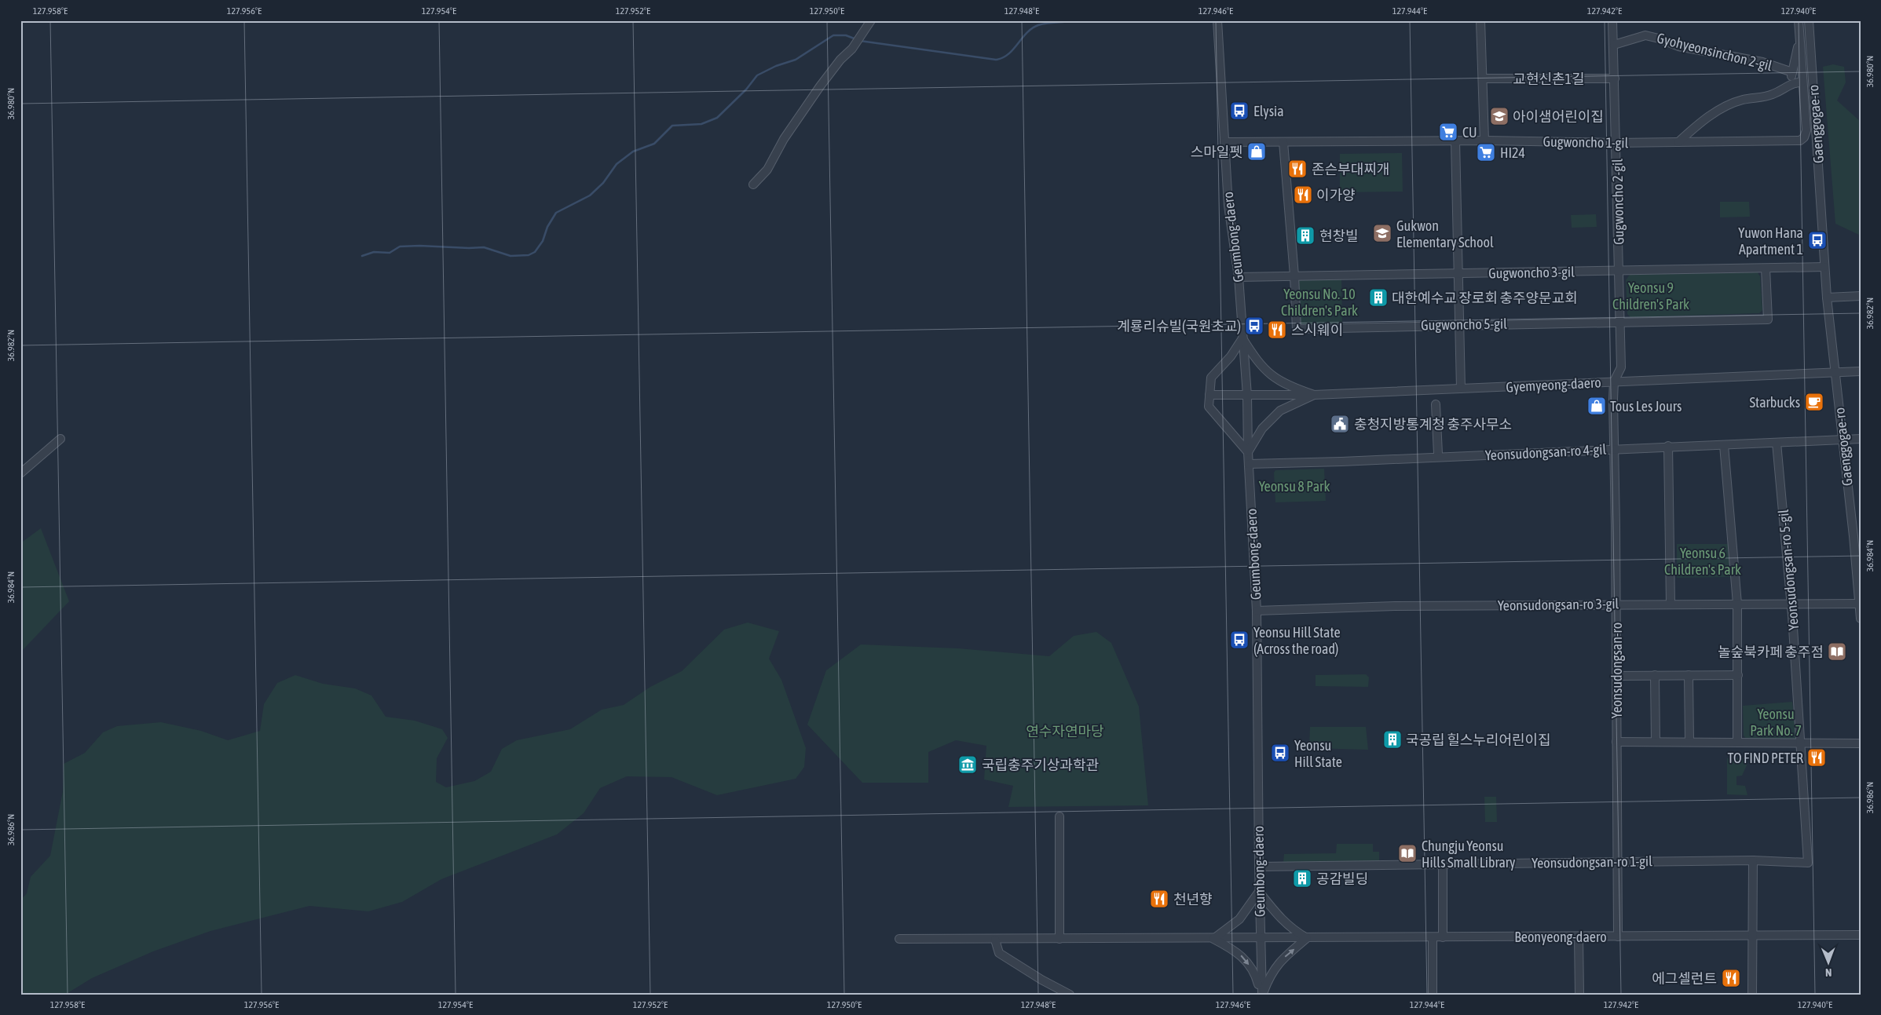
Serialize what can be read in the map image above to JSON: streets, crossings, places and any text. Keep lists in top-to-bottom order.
{
  "streets": {
    "street": [
      "Gyohyeonsinchon 2-gil",
      "교현신촌1길",
      "Gaenggogae-ro",
      "Gugwoncho 1-gil",
      "Gugwoncho 2-gil",
      "Geumbong-daero",
      "Gugwoncho 3-gil",
      "Gugwoncho 5-gil",
      "Gyemyeong-daero",
      "Yeonsudongsan-ro 4-gil",
      "Yeonsudongsan-ro 5-gil",
      "Yeonsudongsan-ro 3-gil",
      "Yeonsudongsan-ro",
      "Yeonsudongsan-ro 1-gil",
      "Beonyeong-daero"
    ]
  },
  "crossings": [
    ["Gyohyeonsinchon 2-gil", "Gugwoncho 2-gil"],
    ["교현신촌1길", "Gugwoncho 2-gil"],
    ["Gaenggogae-ro", "Gugwoncho 3-gil"],
    ["Gaenggogae-ro", "Gyemyeong-daero"],
    ["Gaenggogae-ro", "Yeonsudongsan-ro 4-gil"],
    ["Gaenggogae-ro", "Yeonsudongsan-ro 3-gil"],
    ["Gugwoncho 1-gil", "Gugwoncho 2-gil"],
    ["Gugwoncho 1-gil", "Geumbong-daero"],
    ["Gugwoncho 1-gil", "Gugwoncho 5-gil"],
    ["Gugwoncho 2-gil", "Gugwoncho 3-gil"],
    ["Gugwoncho 2-gil", "Gugwoncho 5-gil"],
    ["Gugwoncho 2-gil", "Gyemyeong-daero"],
    ["Gugwoncho 2-gil", "Yeonsudongsan-ro"],
    ["Geumbong-daero", "Gugwoncho 3-gil"],
    ["Geumbong-daero", "Gyemyeong-daero"],
    ["Geumbong-daero", "Yeonsudongsan-ro 4-gil"],
    ["Geumbong-daero", "Yeonsudongsan-ro 3-gil"],
    ["Geumbong-daero", "Yeonsudongsan-ro 1-gil"],
    ["Geumbong-daero", "Beonyeong-daero"],
    ["Gugwoncho 3-gil", "Gugwoncho 5-gil"],
    ["Gyemyeong-daero", "Yeonsudongsan-ro"],
    ["Yeonsudongsan-ro 4-gil", "Yeonsudongsan-ro 5-gil"],
    ["Yeonsudongsan-ro 4-gil", "Yeonsudongsan-ro"],
    ["Yeonsudongsan-ro 5-gil", "Yeonsudongsan-ro 3-gil"],
    ["Yeonsudongsan-ro 5-gil", "Yeonsudongsan-ro 1-gil"],
    ["Yeonsudongsan-ro 3-gil", "Yeonsudongsan-ro"],
    ["Yeonsudongsan-ro", "Yeonsudongsan-ro 1-gil"],
    ["Yeonsudongsan-ro", "Beonyeong-daero"]
  ],
  "parks": [
    "Yeonsu 9 Children's Park",
    "Yeonsu No. 10 Children's Park",
    "Yeonsu 8 Park",
    "Yeonsu 6 Children's Park",
    "Yeonsu Park No. 7",
    "연수자연마당"
  ],
  "places": {
    "bus stop": [
      "Elysia",
      "Yuwon Hana Apartment 1",
      "계룡리슈빌(국원초교)",
      "Yeonsu Hill State (Across the road)",
      "Yeonsu Hill State"
    ],
    "school or university": ["아이샘어린이집", "Gukwon Elementary School"],
    "supermarket": ["CU", "HI24"],
    "shop": ["스마일펫", "Tous Les Jours"],
    "restaurant": [
      "존슨부대찌개",
      "이가양",
      "스시웨이",
      "TO FIND PETER",
      "천년향",
      "에그셀런트"
    ],
    "building": [
      "현창빌",
      "대한예수교 장로회 충주양문교회",
      "국공립 힐스누리어린이집",
      "공감빌딩"
    ],
    "cafe": ["Starbucks"],
    "public building": ["충청지방통계청 충주사무소"],
    "library": ["놀숲북카페 충주점", "Chungju Yeonsu Hills Small Library"],
    "museum": ["국립충주기상과학관"]
  },
  "north": "bottom",
  "coordinates": [
    "127.958°E",
    "127.956°E",
    "127.954°E",
    "127.952°E",
    "127.950°E",
    "127.948°E",
    "127.946°E",
    "127.944°E",
    "127.942°E",
    "127.940°E",
    "36.980°N",
    "36.982°N",
    "36.984°N",
    "36.986°N"
  ]
}
